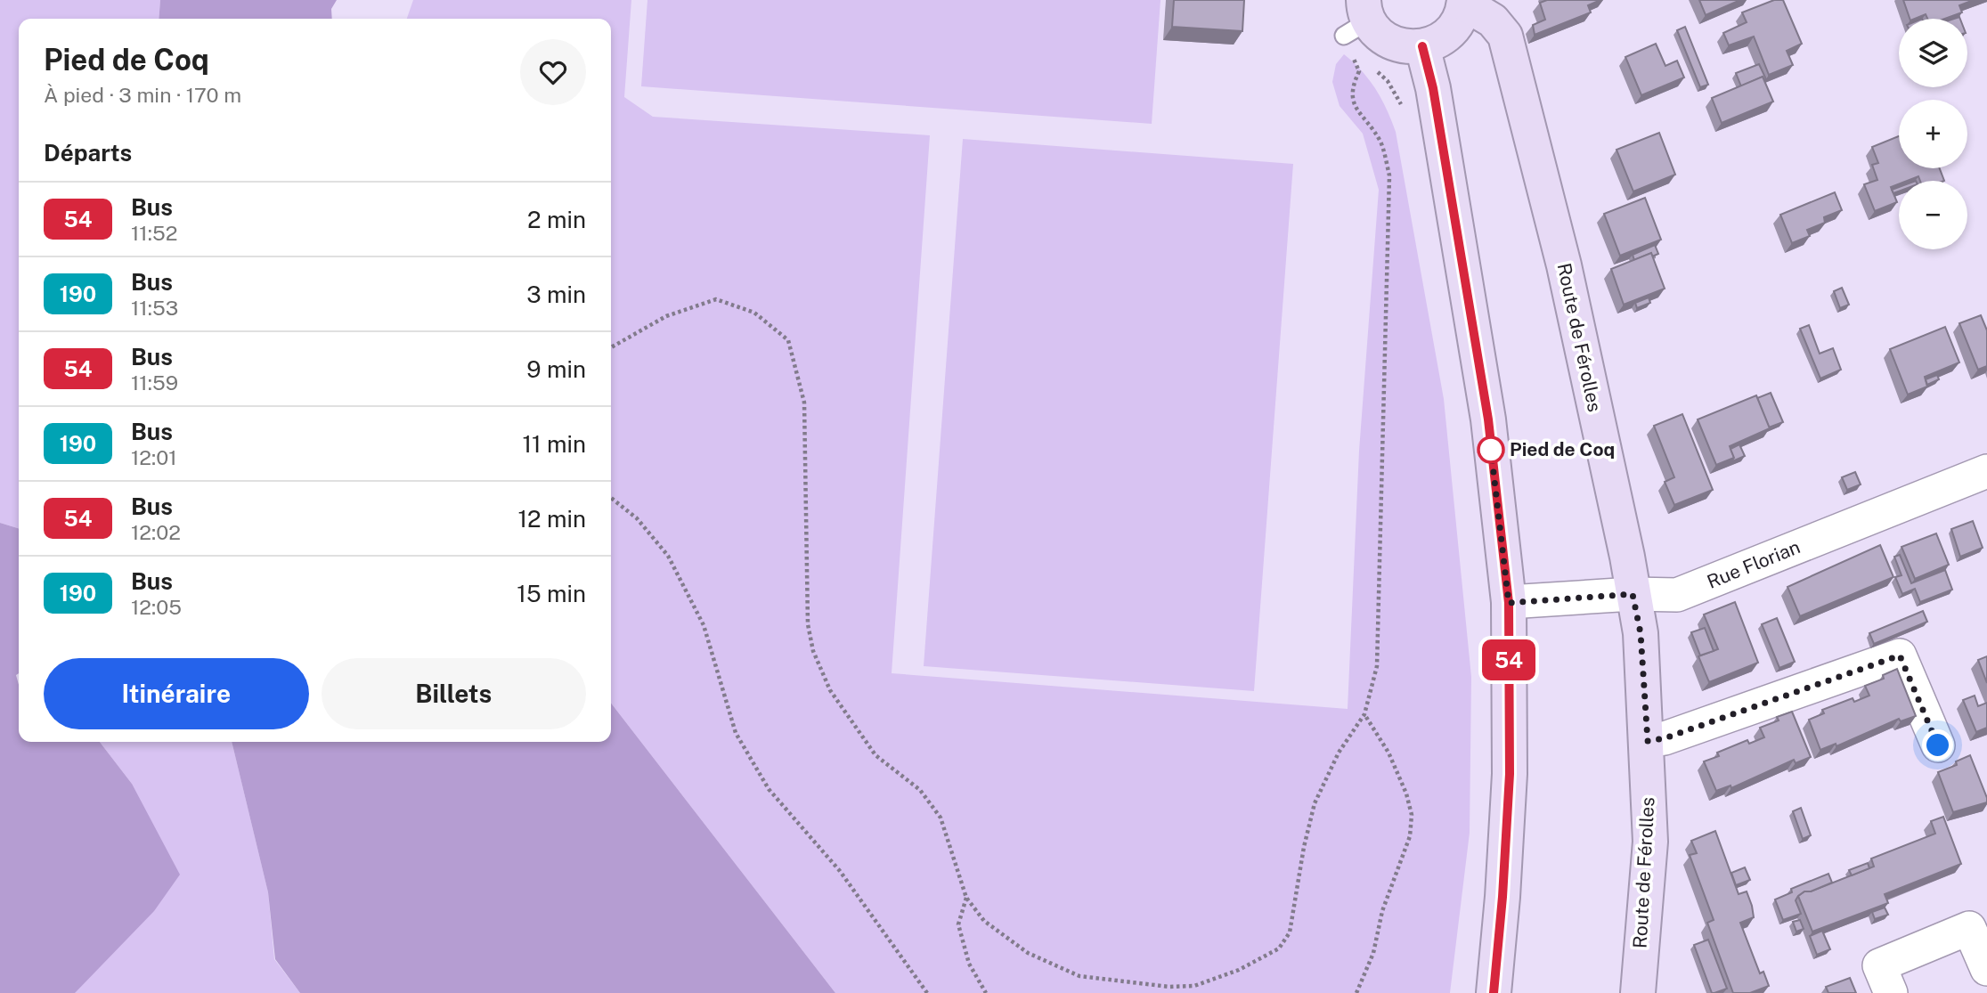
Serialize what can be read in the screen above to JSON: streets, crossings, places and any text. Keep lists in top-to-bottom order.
{
  "streets": {
    "street": ["Route de Férolles", "Rue Florian"]
  },
  "crossings": [
    ["Route de Férolles", "Rue Florian"]
  ],
  "places": ["Pied de Coq"],
  "lines": ["bus line 54"],
  "page": {
    "on_map": "54",
    "map_buttons": ["+", "−"],
    "heading": [
      ["Pied de Coq", "À pied · 3 min · 170 m"],
      "Départs"
    ],
    "list": [
      {
        "mark": "54",
        "name": "Bus",
        "note": "11:52",
        "value": "2 min"
      },
      {
        "mark": "190",
        "name": "Bus",
        "note": "11:53",
        "value": "3 min"
      },
      {
        "mark": "54",
        "name": "Bus",
        "note": "11:59",
        "value": "9 min"
      },
      {
        "mark": "190",
        "name": "Bus",
        "note": "12:01",
        "value": "11 min"
      },
      {
        "mark": "54",
        "name": "Bus",
        "note": "12:02",
        "value": "12 min"
      },
      {
        "mark": "190",
        "name": "Bus",
        "note": "12:05",
        "value": "15 min"
      }
    ],
    "buttons": ["Itinéraire", "Billets"]
  }
}
